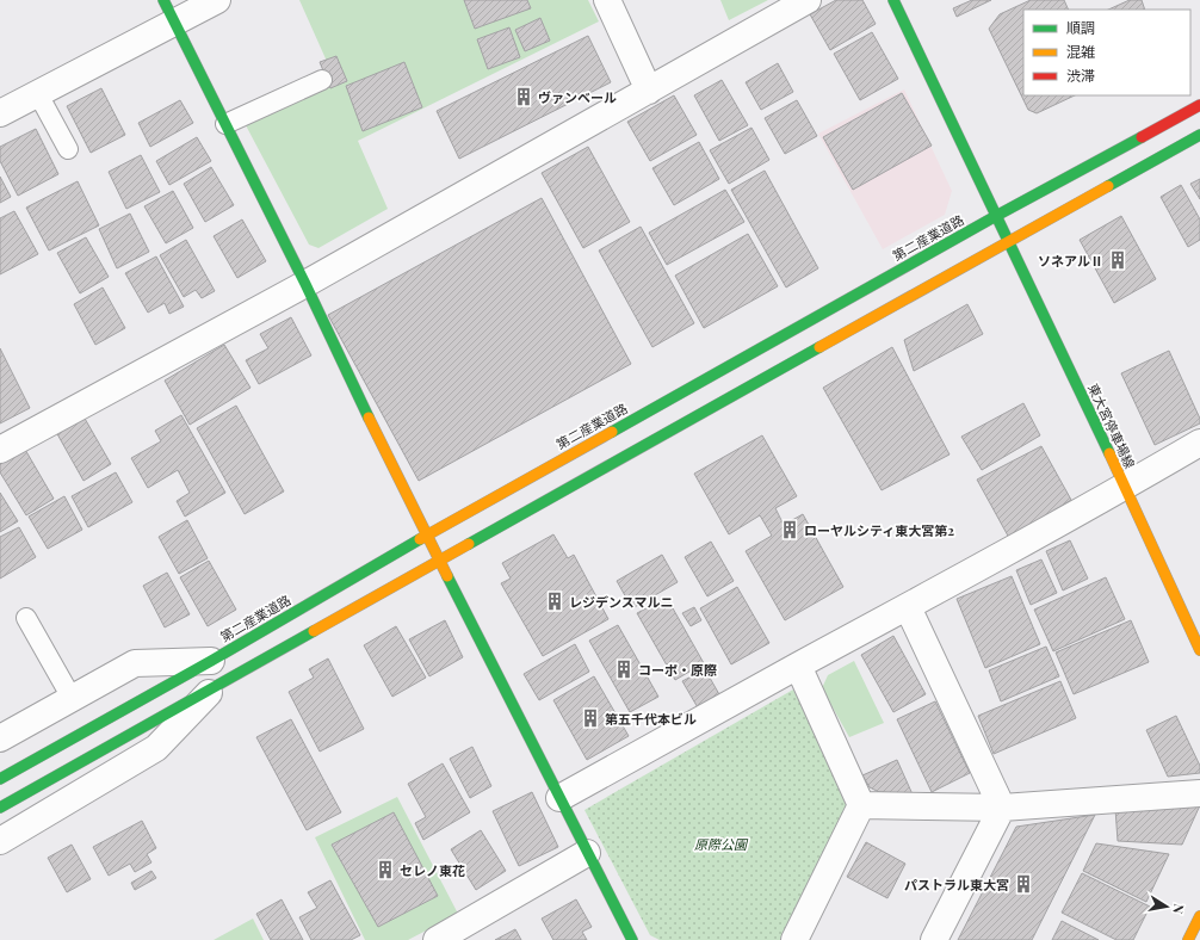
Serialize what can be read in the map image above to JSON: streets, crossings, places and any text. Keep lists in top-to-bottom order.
{
  "streets": {
    "main road": ["第二産業道路", "東大宮停車場線"]
  },
  "crossings": [
    ["第二産業道路", "東大宮停車場線"]
  ],
  "parks": ["原際公園"],
  "places": {
    "building": [
      "ヴァンベール",
      "ソネアルⅡ",
      "ローヤルシティ東大宮第2",
      "レジデンスマルニ",
      "コーポ・原際",
      "第五千代本ビル",
      "セレノ東花",
      "パストラル東大宮"
    ]
  },
  "legend": ["順調", "混雑", "渋滞"],
  "north": "right"
}
